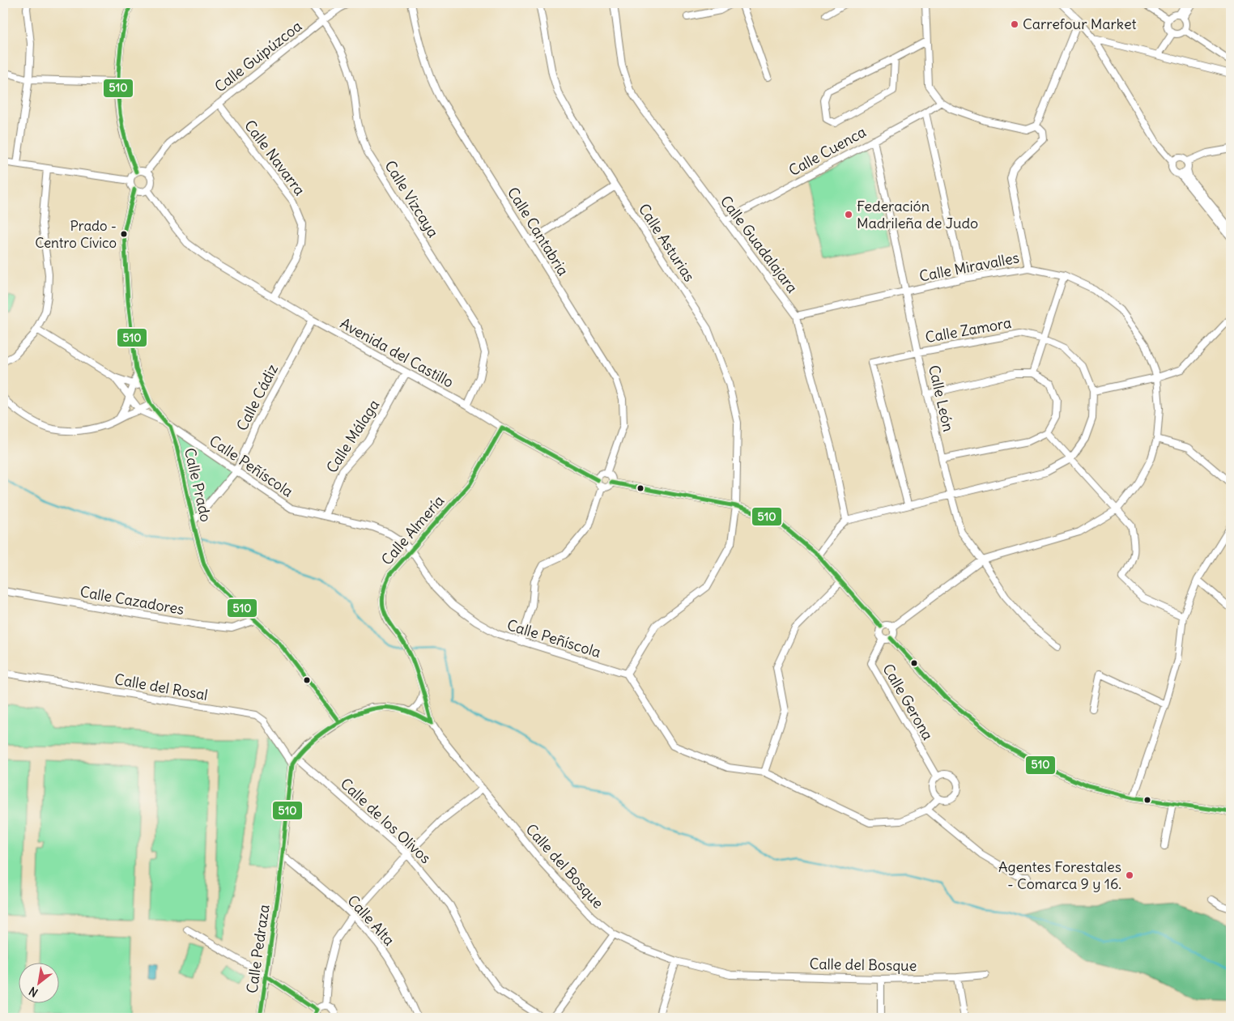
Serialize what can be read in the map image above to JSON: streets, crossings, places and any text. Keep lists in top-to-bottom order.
{
  "streets": {
    "street": [
      "Calle Guipúzcoa",
      "Calle Cuenca",
      "Calle Navarra",
      "Calle Vizcaya",
      "Calle Cantabria",
      "Calle Asturias",
      "Calle Guadalajara",
      "Calle Miravalles",
      "Calle Zamora",
      "Avenida del Castillo",
      "Calle Cádiz",
      "Calle León",
      "Calle Málaga",
      "Calle Peñíscola",
      "Calle Prado",
      "Calle Almería",
      "Calle Cazadores",
      "Calle del Rosal",
      "Calle Gerona",
      "Calle de los Olivos",
      "Calle del Bosque",
      "Calle Alta",
      "Calle Pedraza"
    ]
  },
  "crossings": [
    ["Calle Guipúzcoa", "Calle Navarra"],
    ["Calle Guipúzcoa", "Calle Vizcaya"],
    ["Calle Guipúzcoa", "Avenida del Castillo"],
    ["Calle Guipúzcoa", "Calle Prado"],
    ["Calle Cuenca", "Calle Guadalajara"],
    ["Calle Cuenca", "Calle León"],
    ["Calle Navarra", "Avenida del Castillo"],
    ["Calle Vizcaya", "Avenida del Castillo"],
    ["Calle Cantabria", "Avenida del Castillo"],
    ["Calle Asturias", "Calle Peñíscola"],
    ["Calle Guadalajara", "Calle Miravalles"],
    ["Calle Guadalajara", "Calle Zamora"],
    ["Calle Miravalles", "Calle León"],
    ["Calle Miravalles", "Calle Gerona"],
    ["Calle Zamora", "Calle León"],
    ["Avenida del Castillo", "Calle Cádiz"],
    ["Avenida del Castillo", "Calle Málaga"],
    ["Avenida del Castillo", "Calle Prado"],
    ["Avenida del Castillo", "Calle Almería"],
    ["Calle Cádiz", "Calle Peñíscola"],
    ["Calle Cádiz", "Calle Prado"],
    ["Calle Málaga", "Calle Peñíscola"],
    ["Calle Peñíscola", "Calle Prado"],
    ["Calle Peñíscola", "Calle Almería"],
    ["Calle Prado", "Calle Cazadores"],
    ["Calle Prado", "Calle del Bosque"],
    ["Calle Almería", "Calle del Bosque"],
    ["Calle del Rosal", "Calle del Bosque"],
    ["Calle del Rosal", "Calle Pedraza"],
    ["Calle de los Olivos", "Calle del Bosque"],
    ["Calle del Bosque", "Calle Pedraza"],
    ["Calle Alta", "Calle Pedraza"]
  ],
  "places": [
    "Carrefour Market",
    "Federación Madrileña de Judo",
    "Prado - Centro Cívico",
    "Agentes Forestales - Comarca 9 y 16."
  ],
  "lines": ["transit line 510"],
  "north": "bottom left"
}
